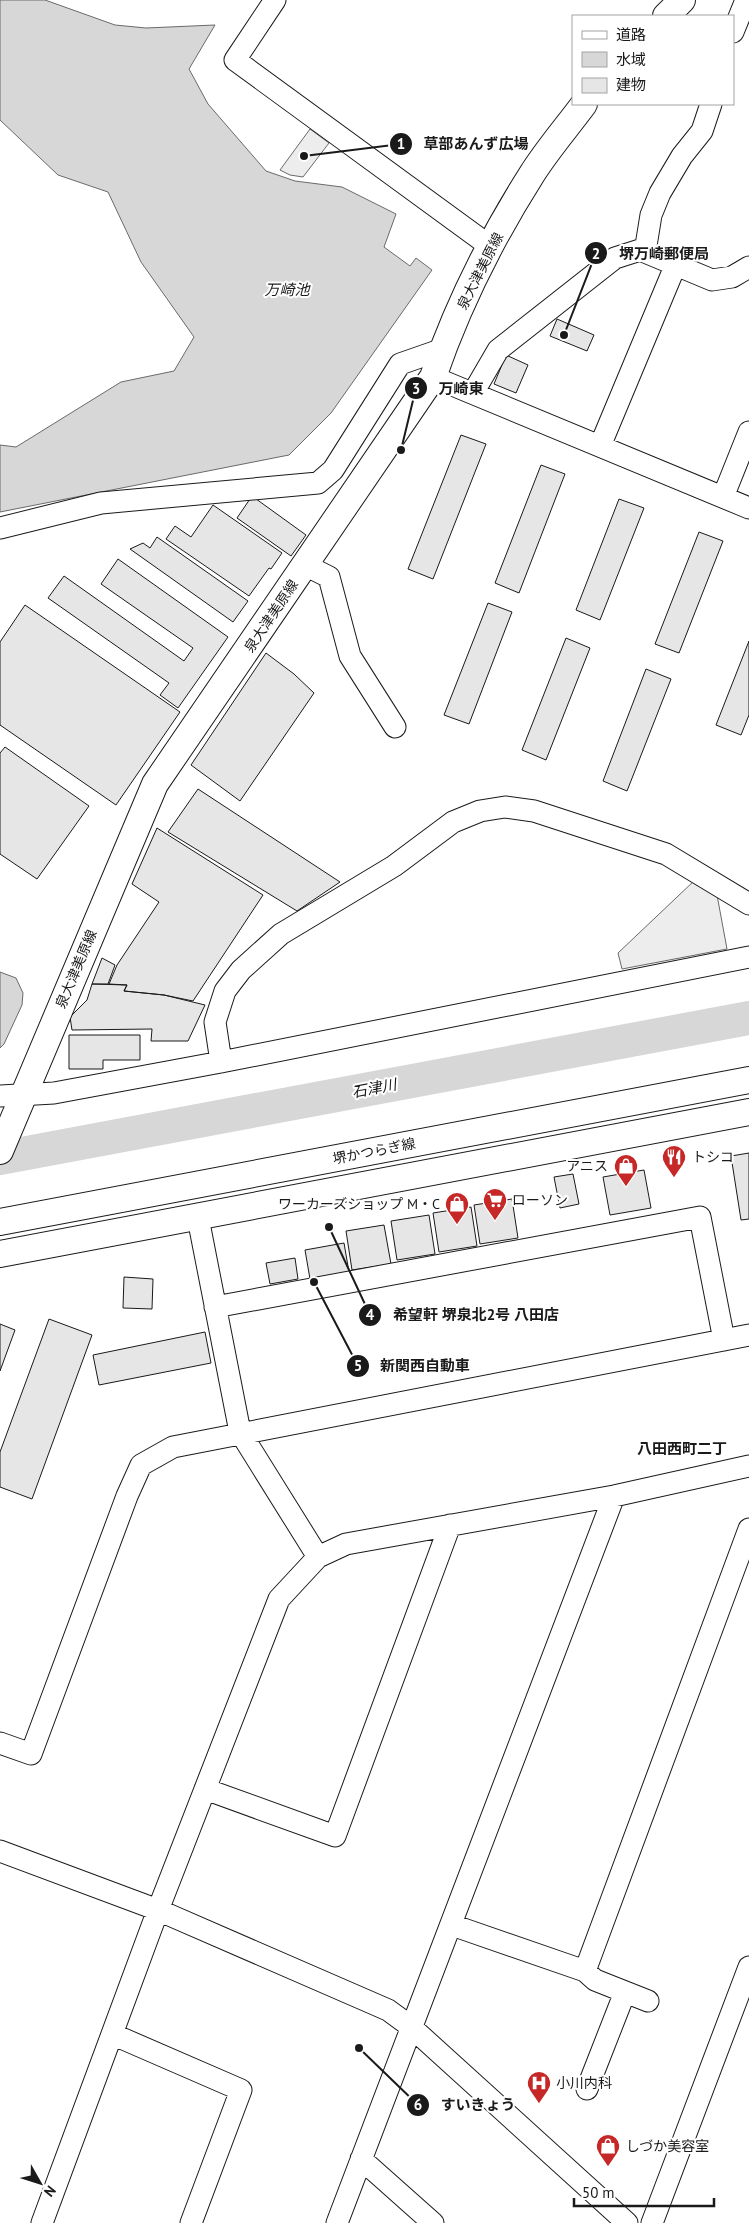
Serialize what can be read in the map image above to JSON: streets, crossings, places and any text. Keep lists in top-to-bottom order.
{
  "streets": {
    "main road": ["泉大津美原線", "堺かつらぎ線"]
  },
  "districts": ["八田西町二丁"],
  "water": ["万崎池", "石津川"],
  "places": {
    "other": [
      "草部あんず広場",
      "堺万崎郵便局",
      "万崎東",
      "希望軒 堺泉北2号 八田店",
      "新関西自動車",
      "すいきょう"
    ],
    "restaurant": ["トシコ"],
    "shop": ["アニス", "ワーカーズショップ M・C", "しづか美容室"],
    "supermarket": ["ローソン"],
    "hospital": ["小川内科"]
  },
  "legend": ["道路", "水域", "建物"],
  "scale_bar": "50 m",
  "north": "bottom right"
}
